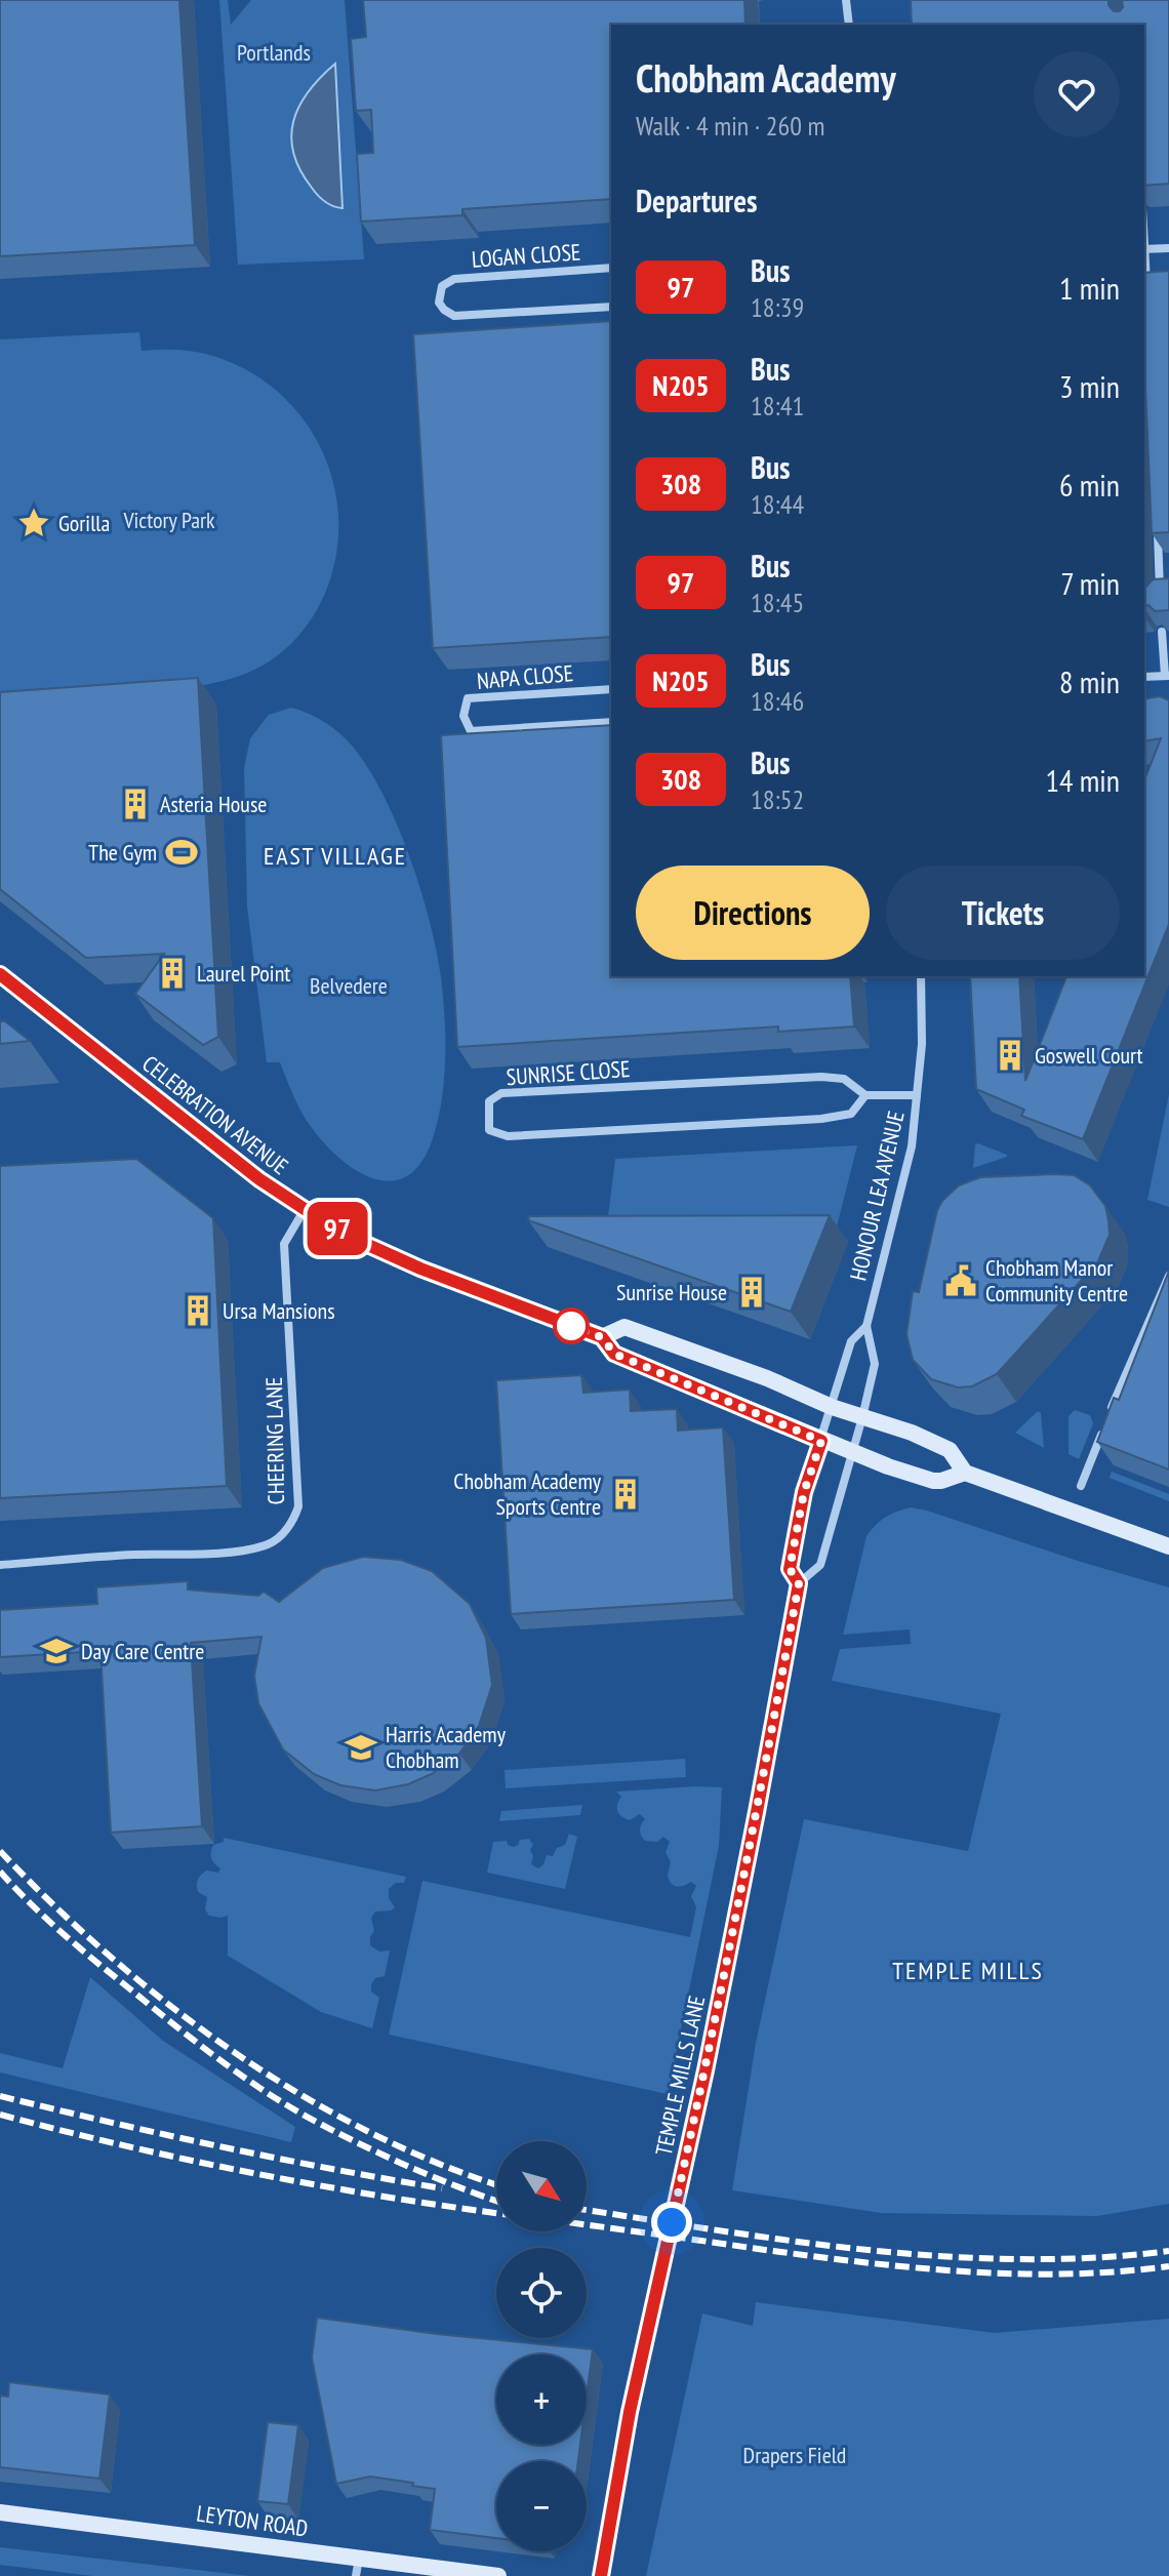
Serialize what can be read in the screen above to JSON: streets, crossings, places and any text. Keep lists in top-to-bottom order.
{
  "streets": {
    "street": [
      "LOGAN CLOSE",
      "NAPA CLOSE",
      "SUNRISE CLOSE",
      "CELEBRATION AVENUE",
      "HONOUR LEA AVENUE",
      "CHEERING LANE",
      "TEMPLE MILLS LANE",
      "LEYTON ROAD"
    ]
  },
  "crossings": [
    ["SUNRISE CLOSE", "HONOUR LEA AVENUE"],
    ["CELEBRATION AVENUE", "HONOUR LEA AVENUE"],
    ["CELEBRATION AVENUE", "CHEERING LANE"],
    ["CELEBRATION AVENUE", "TEMPLE MILLS LANE"],
    ["HONOUR LEA AVENUE", "TEMPLE MILLS LANE"]
  ],
  "districts": ["EAST VILLAGE", "TEMPLE MILLS"],
  "parks": [
    "Portlands",
    "Victory Park",
    "Belvedere",
    "Drapers Field"
  ],
  "places": {
    "place": ["Gorilla"],
    "building": [
      "Asteria House",
      "Laurel Point",
      "Goswell Court",
      "Sunrise House",
      "Ursa Mansions",
      "Chobham Academy Sports Centre"
    ],
    "sports": ["The Gym"],
    "public building": ["Chobham Manor Community Centre"],
    "school or university": ["Day Care Centre", "Harris Academy Chobham"]
  },
  "lines": ["bus line 97"],
  "north": "bottom right",
  "page": {
    "on_map": "97",
    "heading": [
      ["Chobham Academy", "Walk · 4 min · 260 m"],
      "Departures"
    ],
    "list": [
      {
        "mark": "97",
        "name": "Bus",
        "note": "18:39",
        "value": "1 min"
      },
      {
        "mark": "N205",
        "name": "Bus",
        "note": "18:41",
        "value": "3 min"
      },
      {
        "mark": "308",
        "name": "Bus",
        "note": "18:44",
        "value": "6 min"
      },
      {
        "mark": "97",
        "name": "Bus",
        "note": "18:45",
        "value": "7 min"
      },
      {
        "mark": "N205",
        "name": "Bus",
        "note": "18:46",
        "value": "8 min"
      },
      {
        "mark": "308",
        "name": "Bus",
        "note": "18:52",
        "value": "14 min"
      }
    ],
    "buttons": ["Directions", "Tickets"],
    "map_buttons": ["+", "−"]
  }
}
